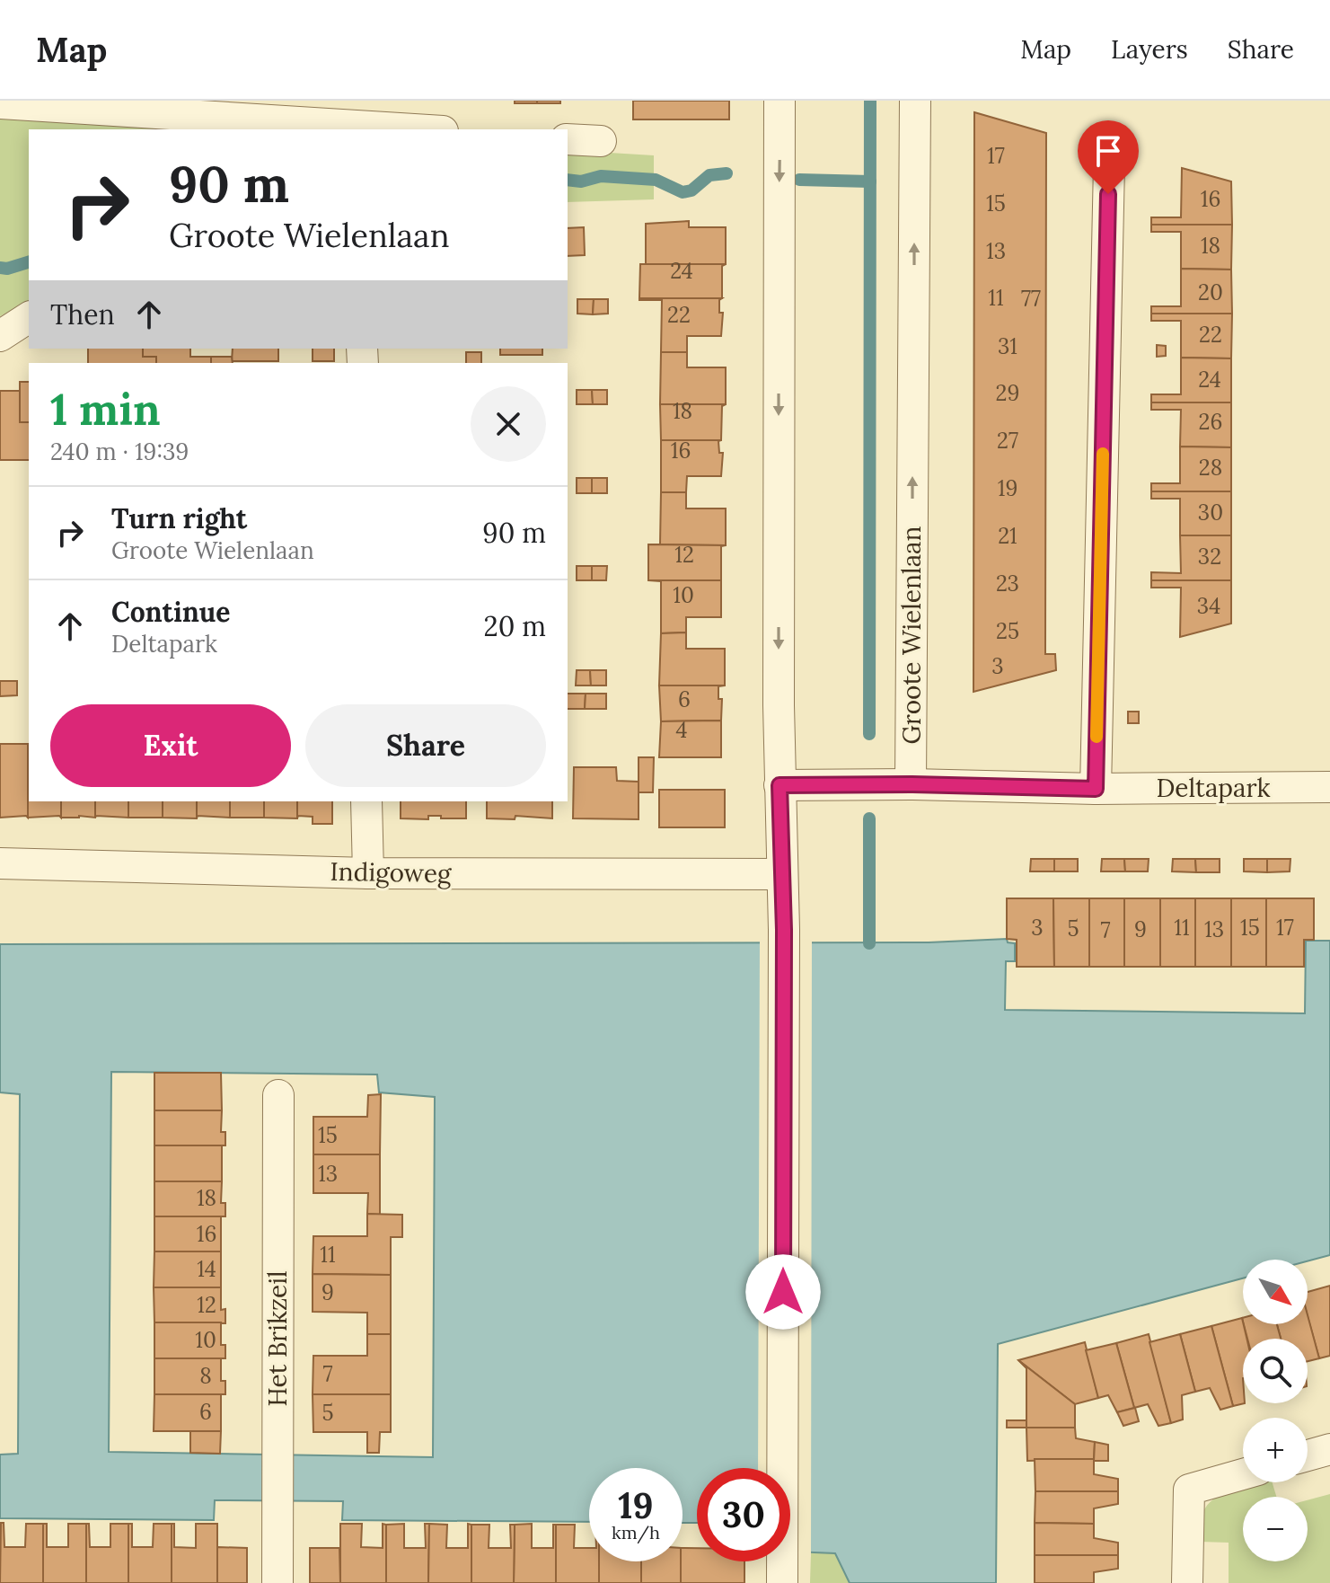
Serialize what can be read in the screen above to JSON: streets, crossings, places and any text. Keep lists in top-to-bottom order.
{
  "streets": {
    "street": [
      "Groote Wielenlaan",
      "Deltapark",
      "Indigoweg",
      "Het Brikzeil"
    ]
  },
  "crossings": [
    ["Groote Wielenlaan", "Deltapark"]
  ],
  "house_numbers": [
    "17",
    "16",
    "15",
    "18",
    "13",
    "24",
    "20",
    "11",
    "77",
    "22",
    "22",
    "31",
    "24",
    "29",
    "18",
    "26",
    "27",
    "16",
    "28",
    "19",
    "30",
    "21",
    "12",
    "32",
    "23",
    "10",
    "34",
    "25",
    "3",
    "6",
    "4",
    "3",
    "11",
    "15",
    "17",
    "5",
    "9",
    "13",
    "7",
    "15",
    "13",
    "18",
    "16",
    "11",
    "14",
    "9",
    "12",
    "10",
    "7",
    "8",
    "6",
    "5"
  ],
  "north": "bottom right",
  "page": {
    "header": "Map",
    "nav": ["Map", "Layers", "Share"],
    "turn": ["90 m", "Groote Wielenlaan"],
    "then": "Then",
    "heading": ["1 min", "240 m · 19:39"],
    "list": [
      {
        "name": "Turn right",
        "note": "Groote Wielenlaan",
        "value": "90 m"
      },
      {
        "name": "Continue",
        "note": "Deltapark",
        "value": "20 m"
      }
    ],
    "buttons": ["Exit", "Share"],
    "map_buttons": ["+", "−"],
    "speed": "19 km/h",
    "limit": "30"
  }
}
